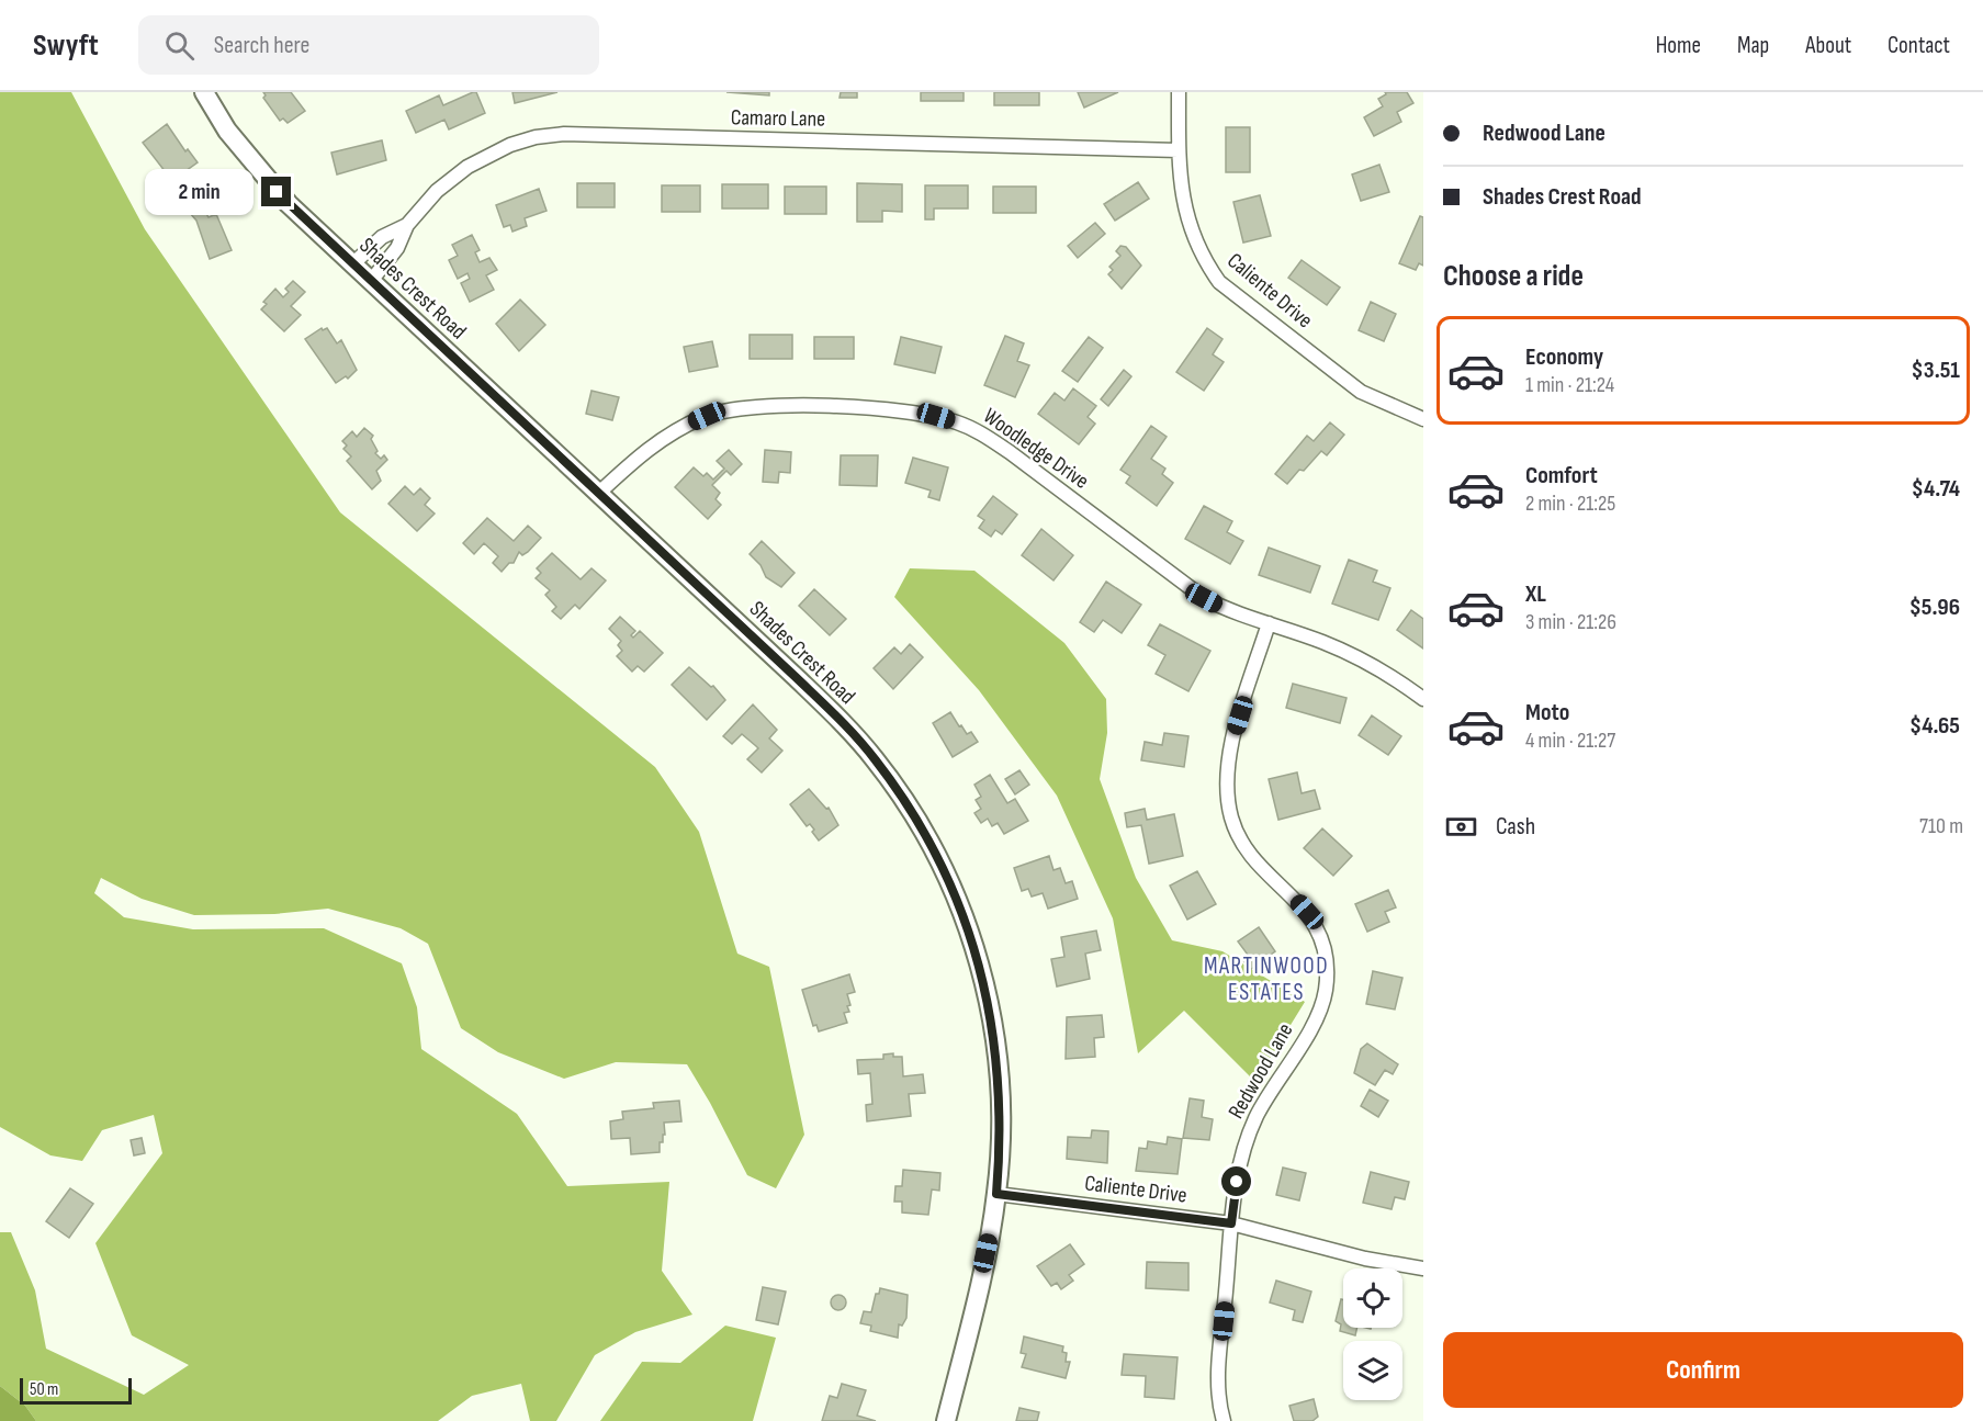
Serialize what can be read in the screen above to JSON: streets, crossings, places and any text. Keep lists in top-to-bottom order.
{
  "streets": {
    "street": [
      "Camaro Lane",
      "Shades Crest Road",
      "Caliente Drive",
      "Woodledge Drive",
      "Redwood Lane"
    ]
  },
  "crossings": [
    ["Camaro Lane", "Shades Crest Road"],
    ["Camaro Lane", "Caliente Drive"],
    ["Shades Crest Road", "Caliente Drive"],
    ["Shades Crest Road", "Woodledge Drive"],
    ["Caliente Drive", "Redwood Lane"],
    ["Woodledge Drive", "Redwood Lane"]
  ],
  "districts": ["MARTINWOOD ESTATES"],
  "scale_bar": "50 m",
  "page": {
    "header": "Swyft",
    "search": "Search here",
    "nav": [
      "Home",
      "Map",
      "About",
      "Contact"
    ],
    "banner": ["Redwood Lane", "Shades Crest Road"],
    "bubble": "2 min",
    "heading": "Choose a ride",
    "list": [
      {
        "name": "Economy",
        "note": "1 min · 21:24",
        "value": "$3.51"
      },
      {
        "name": "Comfort",
        "note": "2 min · 21:25",
        "value": "$4.74"
      },
      {
        "name": "XL",
        "note": "3 min · 21:26",
        "value": "$5.96"
      },
      {
        "name": "Moto",
        "note": "4 min · 21:27",
        "value": "$4.65"
      }
    ],
    "pay": ["Cash", "710 m"],
    "buttons": "Confirm",
    "scale": "50 m"
  }
}
